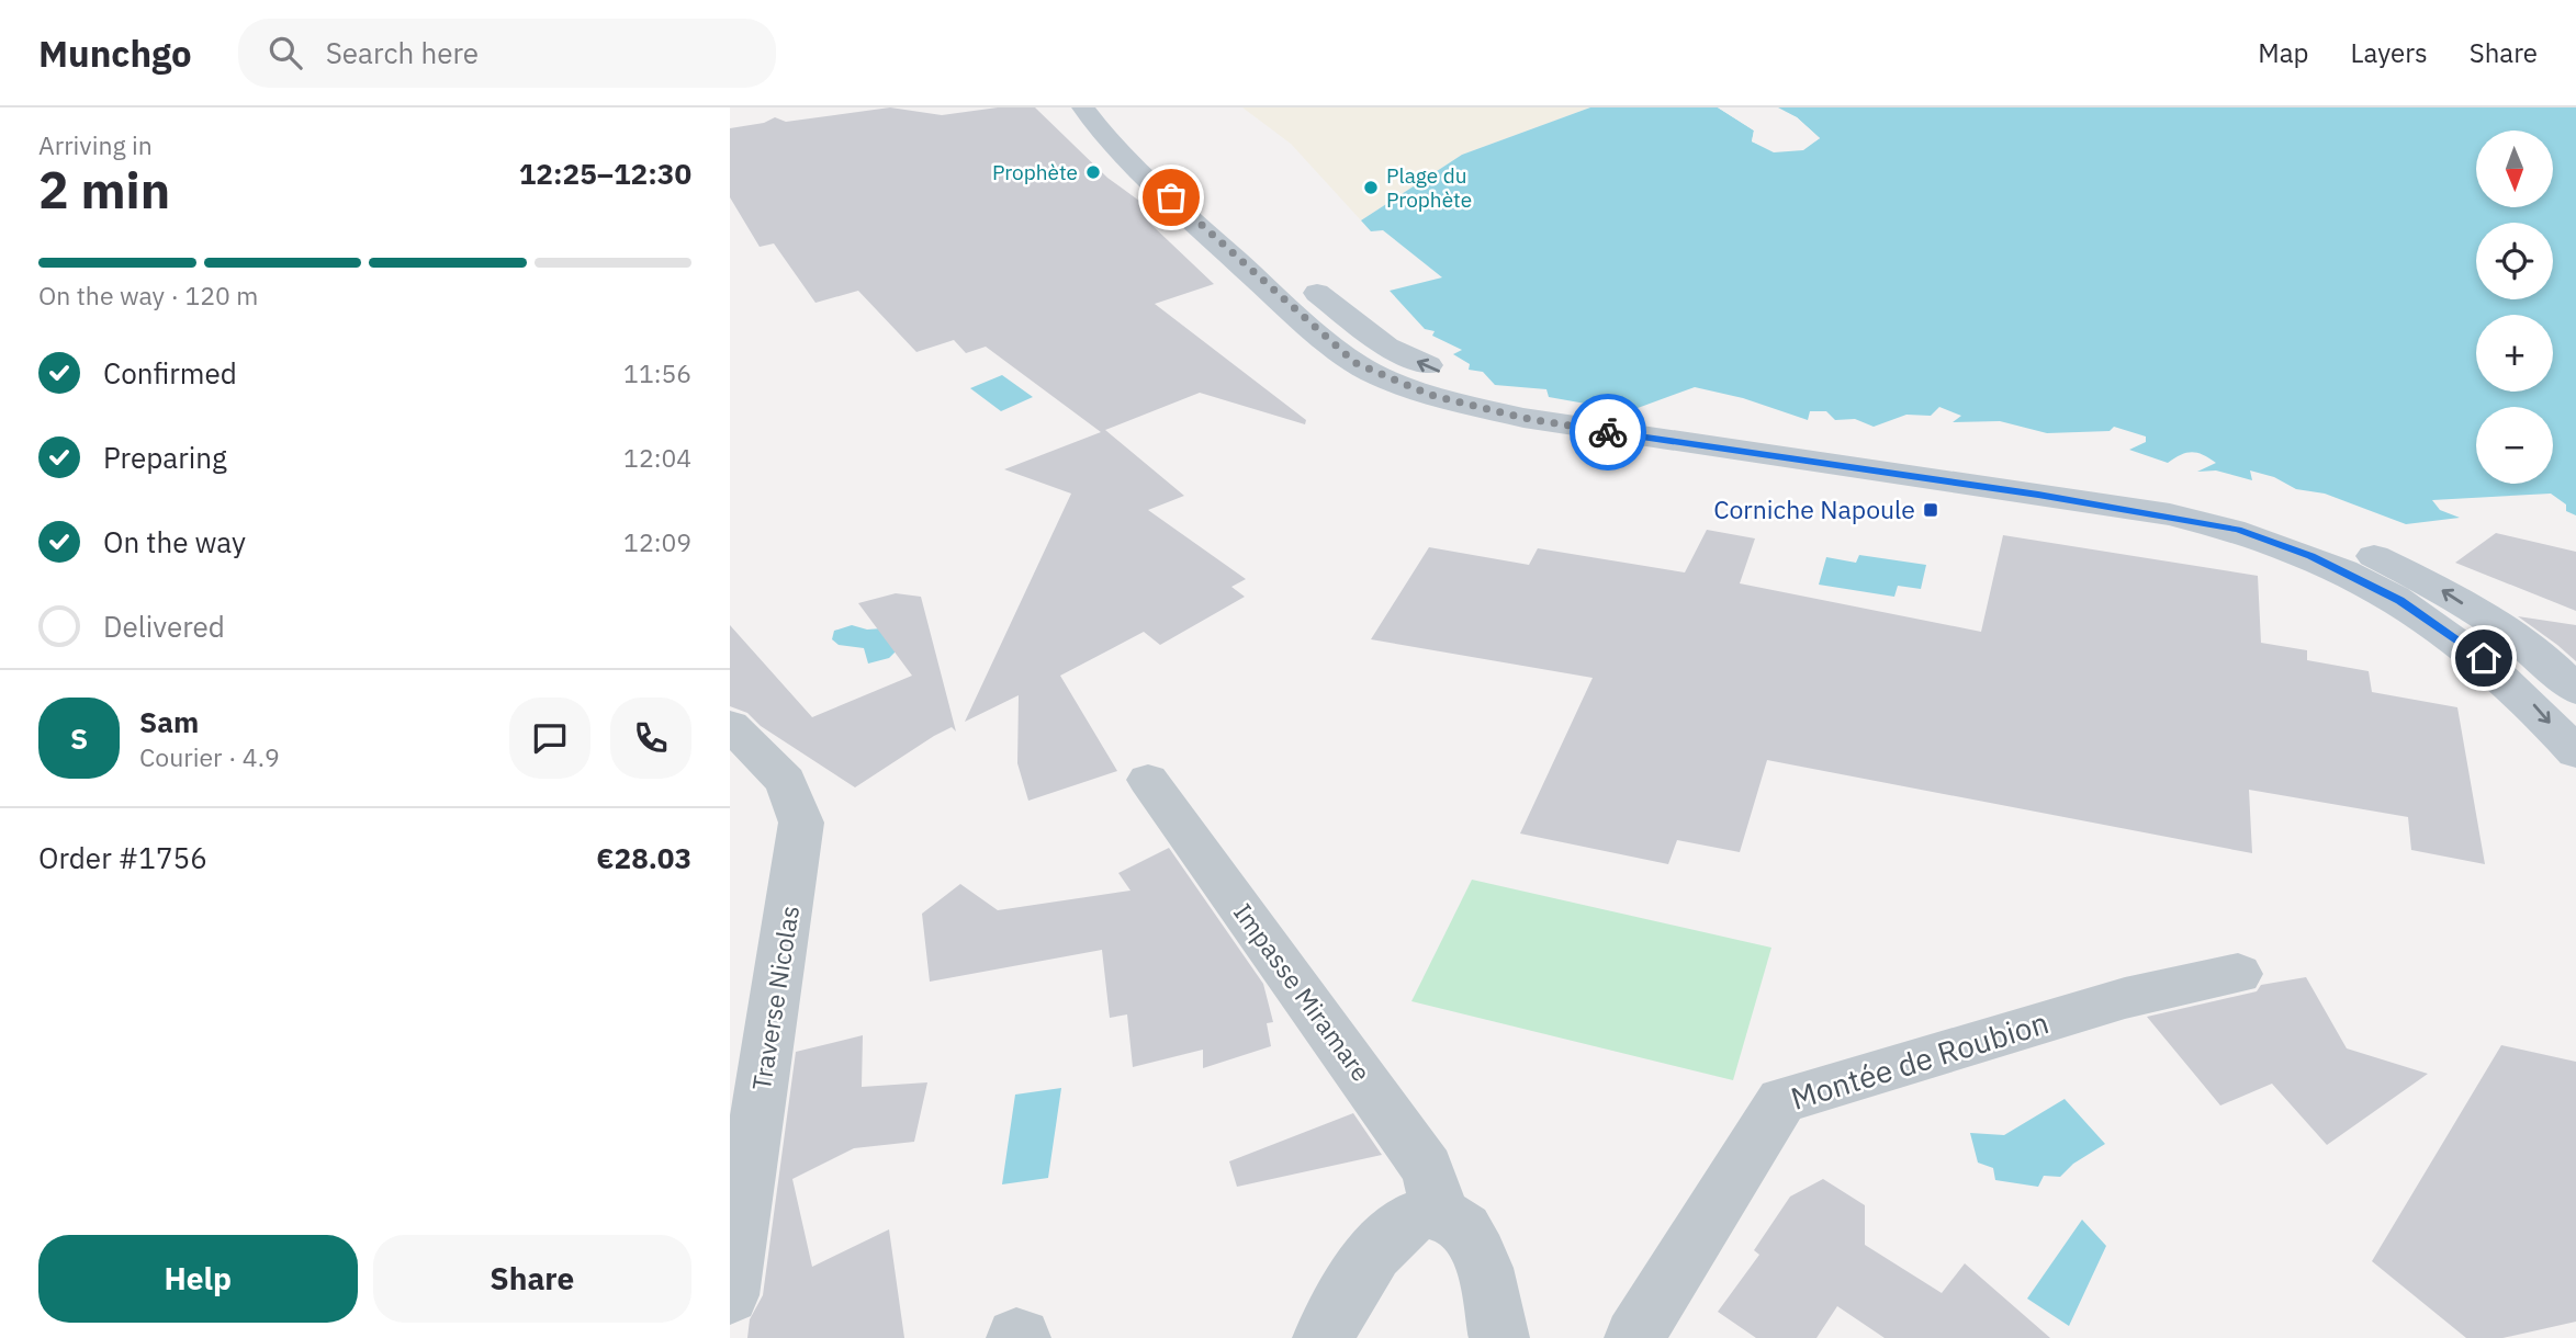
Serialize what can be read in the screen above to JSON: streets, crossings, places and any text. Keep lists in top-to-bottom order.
{
  "streets": {
    "street": ["Impasse Miramare", "Traverse Nicolas", "Montée de Roubion"]
  },
  "places": {
    "other": ["Prophète", "Plage du Prophète"],
    "transit": ["Corniche Napoule"]
  },
  "north": "bottom",
  "page": {
    "header": "Munchgo",
    "search": "Search here",
    "nav": ["Map", "Layers", "Share"],
    "heading": ["2 min", "Arriving in", "12:25–12:30"],
    "panel": [
      "Sam",
      "Courier · 4.9",
      "Order #1756",
      "€28.03"
    ],
    "map_buttons": ["+", "−"],
    "bar": "On the way · 120 m",
    "list": [
      ["Confirmed", "11:56"],
      ["Preparing", "12:04"],
      ["On the way", "12:09"],
      "Delivered"
    ],
    "round": "S",
    "buttons": ["Help", "Share"]
  }
}
